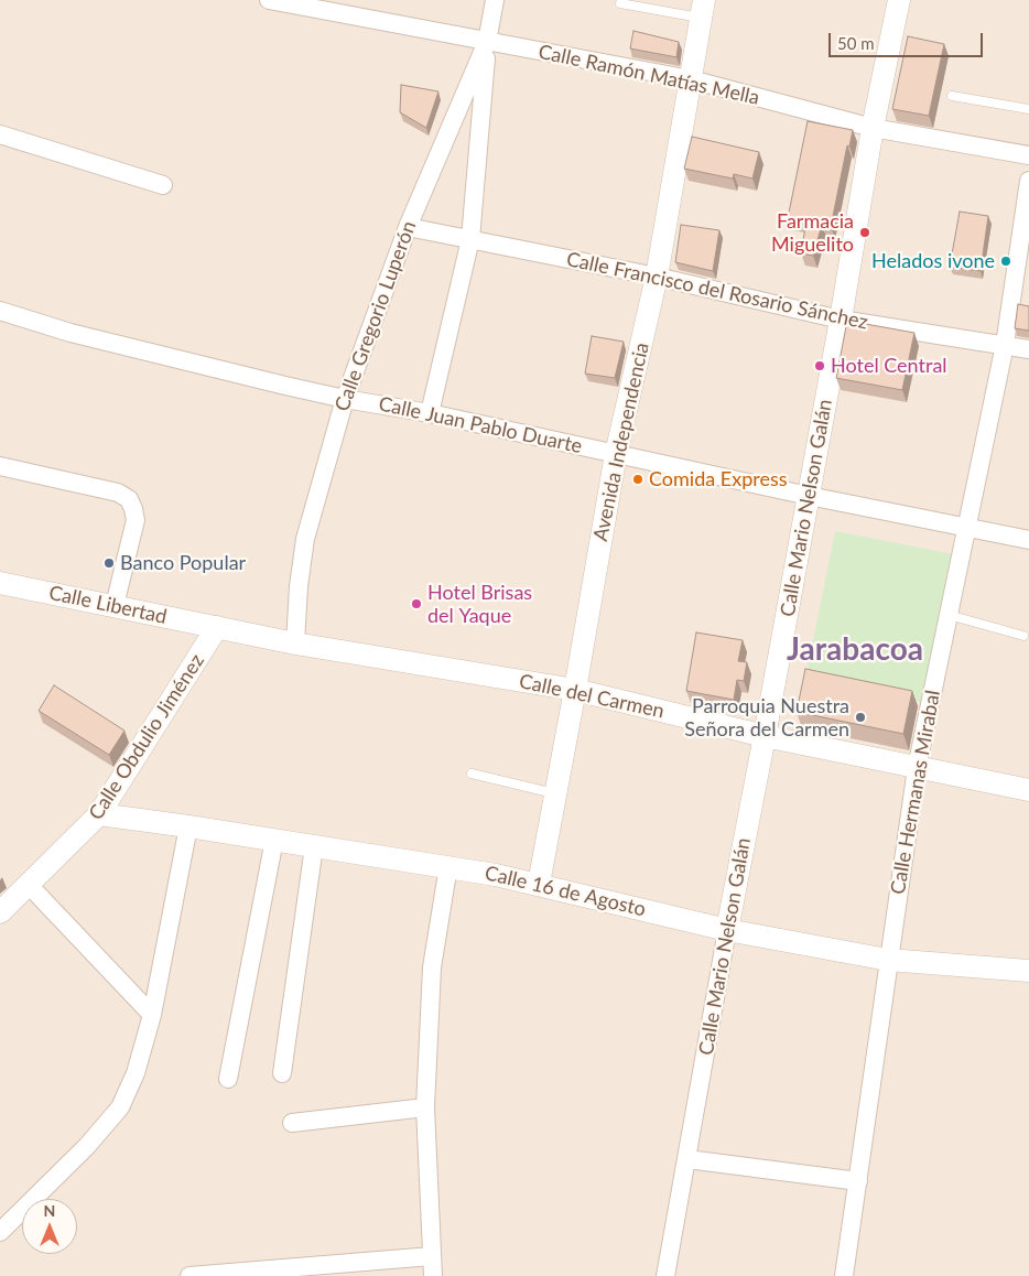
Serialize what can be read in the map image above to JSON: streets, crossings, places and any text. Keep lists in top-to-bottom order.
{
  "streets": {
    "street": [
      "Calle Ramón Matías Mella",
      "Calle Francisco del Rosario Sánchez",
      "Calle Gregorio Luperón",
      "Calle Juan Pablo Duarte",
      "Avenida Independencia",
      "Calle Mario Nelson Galán",
      "Calle Libertad",
      "Calle del Carmen",
      "Calle Obdulio Jiménez",
      "Calle Hermanas Mirabal",
      "Calle 16 de Agosto"
    ]
  },
  "crossings": [
    ["Calle Ramón Matías Mella", "Calle Gregorio Luperón"],
    ["Calle Ramón Matías Mella", "Avenida Independencia"],
    ["Calle Ramón Matías Mella", "Calle Mario Nelson Galán"],
    ["Calle Francisco del Rosario Sánchez", "Calle Gregorio Luperón"],
    ["Calle Francisco del Rosario Sánchez", "Avenida Independencia"],
    ["Calle Francisco del Rosario Sánchez", "Calle Mario Nelson Galán"],
    ["Calle Francisco del Rosario Sánchez", "Calle Hermanas Mirabal"],
    ["Calle Gregorio Luperón", "Calle Juan Pablo Duarte"],
    ["Calle Gregorio Luperón", "Calle del Carmen"],
    ["Calle Juan Pablo Duarte", "Avenida Independencia"],
    ["Calle Juan Pablo Duarte", "Calle Mario Nelson Galán"],
    ["Calle Juan Pablo Duarte", "Calle Hermanas Mirabal"],
    ["Avenida Independencia", "Calle del Carmen"],
    ["Avenida Independencia", "Calle 16 de Agosto"],
    ["Calle Mario Nelson Galán", "Calle del Carmen"],
    ["Calle Mario Nelson Galán", "Calle 16 de Agosto"],
    ["Calle Libertad", "Calle del Carmen"],
    ["Calle Libertad", "Calle Obdulio Jiménez"],
    ["Calle del Carmen", "Calle Obdulio Jiménez"],
    ["Calle del Carmen", "Calle Hermanas Mirabal"],
    ["Calle Obdulio Jiménez", "Calle 16 de Agosto"],
    ["Calle Hermanas Mirabal", "Calle 16 de Agosto"]
  ],
  "districts": ["Jarabacoa"],
  "places": [
    "Farmacia Miguelito",
    "Helados ivone",
    "Hotel Central",
    "Comida Express",
    "Banco Popular",
    "Hotel Brisas del Yaque",
    "Parroquia Nuestra Señora del Carmen"
  ],
  "scale_bar": "50 m",
  "north": "top"
}
